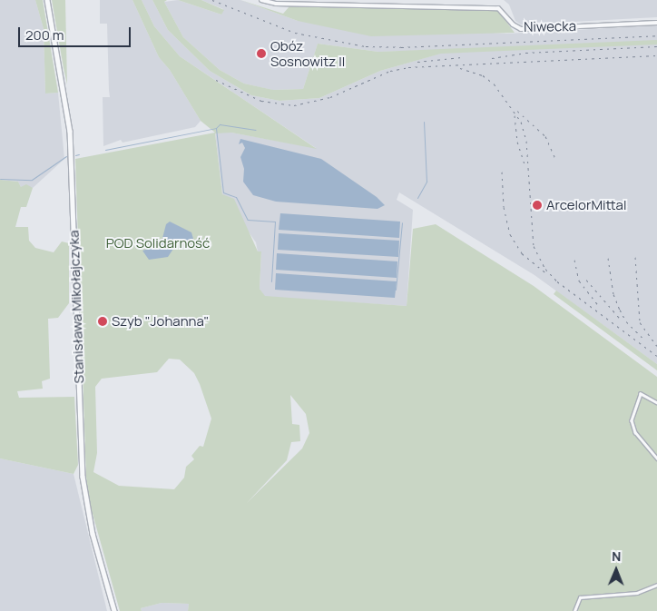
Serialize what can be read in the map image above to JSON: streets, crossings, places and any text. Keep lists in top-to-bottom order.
{
  "streets": {
    "street": ["Niwecka", "Stanisława Mikołajczyka"]
  },
  "parks": ["POD Solidarność"],
  "places": ["Obóz Sosnowitz II", "ArcelorMittal", "Szyb \"Johanna\""],
  "scale_bar": "200 m",
  "north": "top"
}
